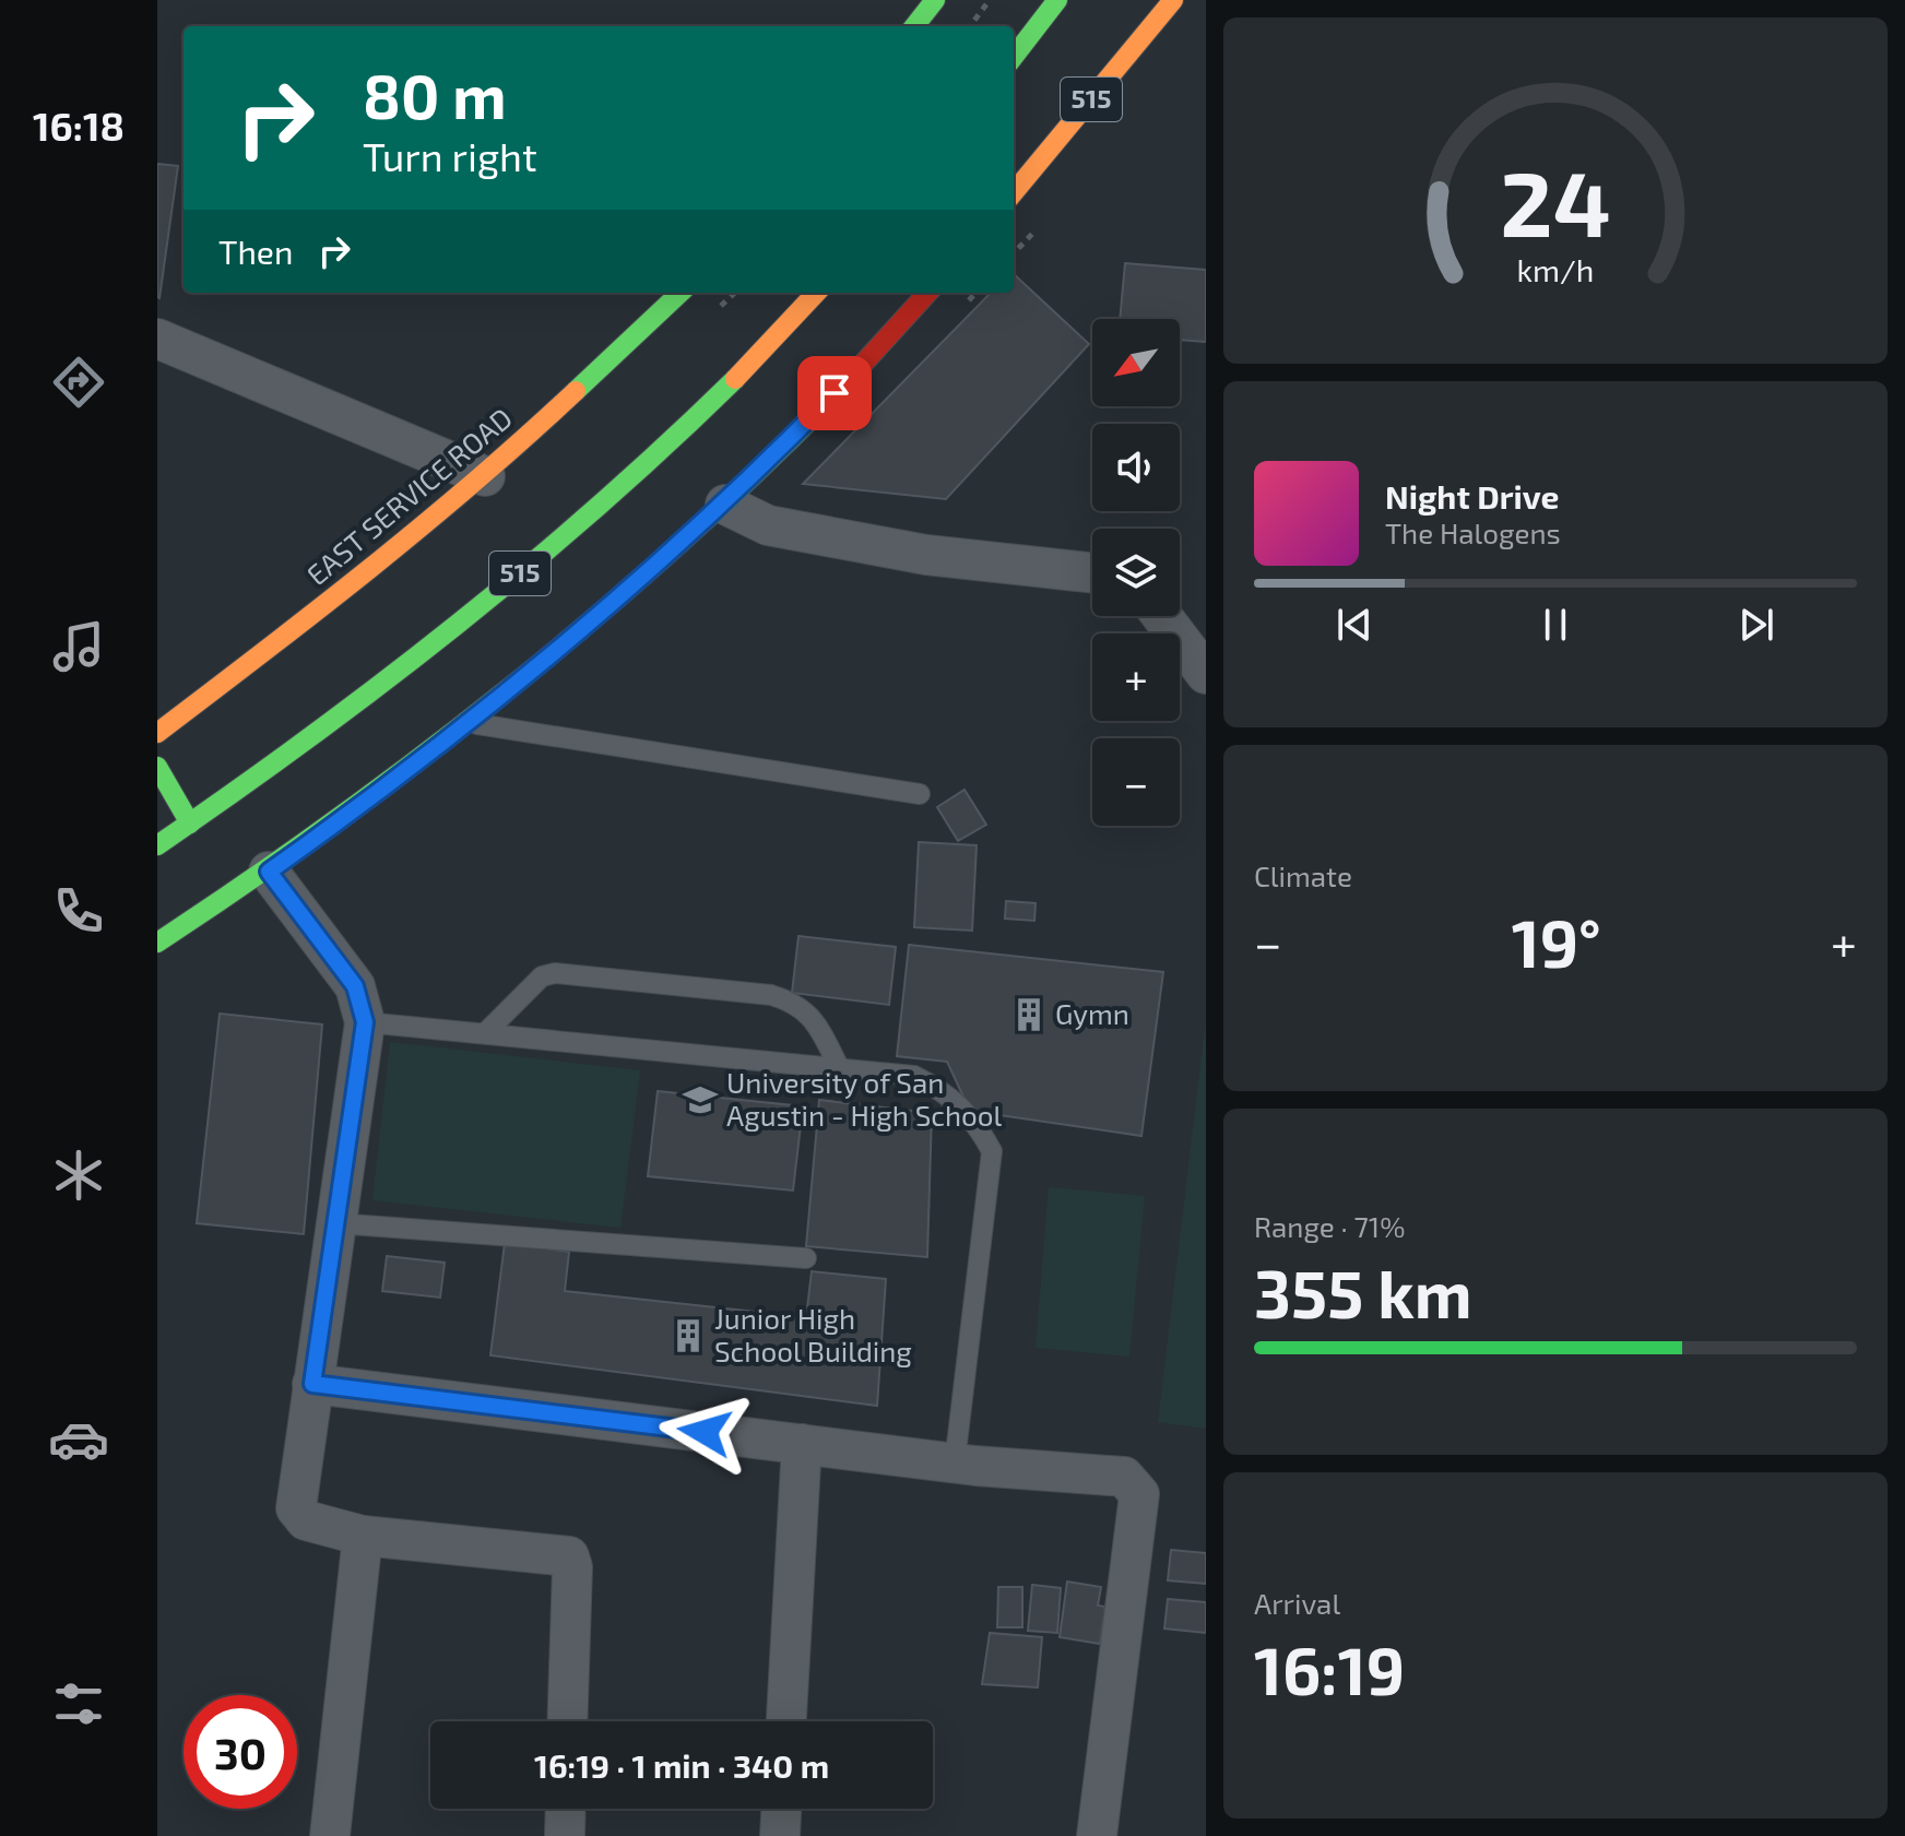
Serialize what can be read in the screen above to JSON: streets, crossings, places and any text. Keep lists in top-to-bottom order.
{
  "streets": {
    "main road": ["515", "EAST SERVICE ROAD"]
  },
  "places": {
    "building": ["Gymn", "Junior High School Building"],
    "school or university": ["University of San Agustin - High School"]
  },
  "north": "bottom left",
  "page": {
    "tabs": "16:18",
    "turn": ["80 m", "Turn right"],
    "then": "Then",
    "map_buttons": ["+", "−"],
    "song": ["Night Drive", "The Halogens"],
    "tile": [
      "Climate",
      ["Range · 71%", "355 km"],
      ["Arrival", "16:19"]
    ],
    "heat": ["−", "19°", "+"],
    "limit": "30",
    "trip": "16:19 · 1 min · 340 m",
    "gauge": ["24", "km/h"]
  }
}
